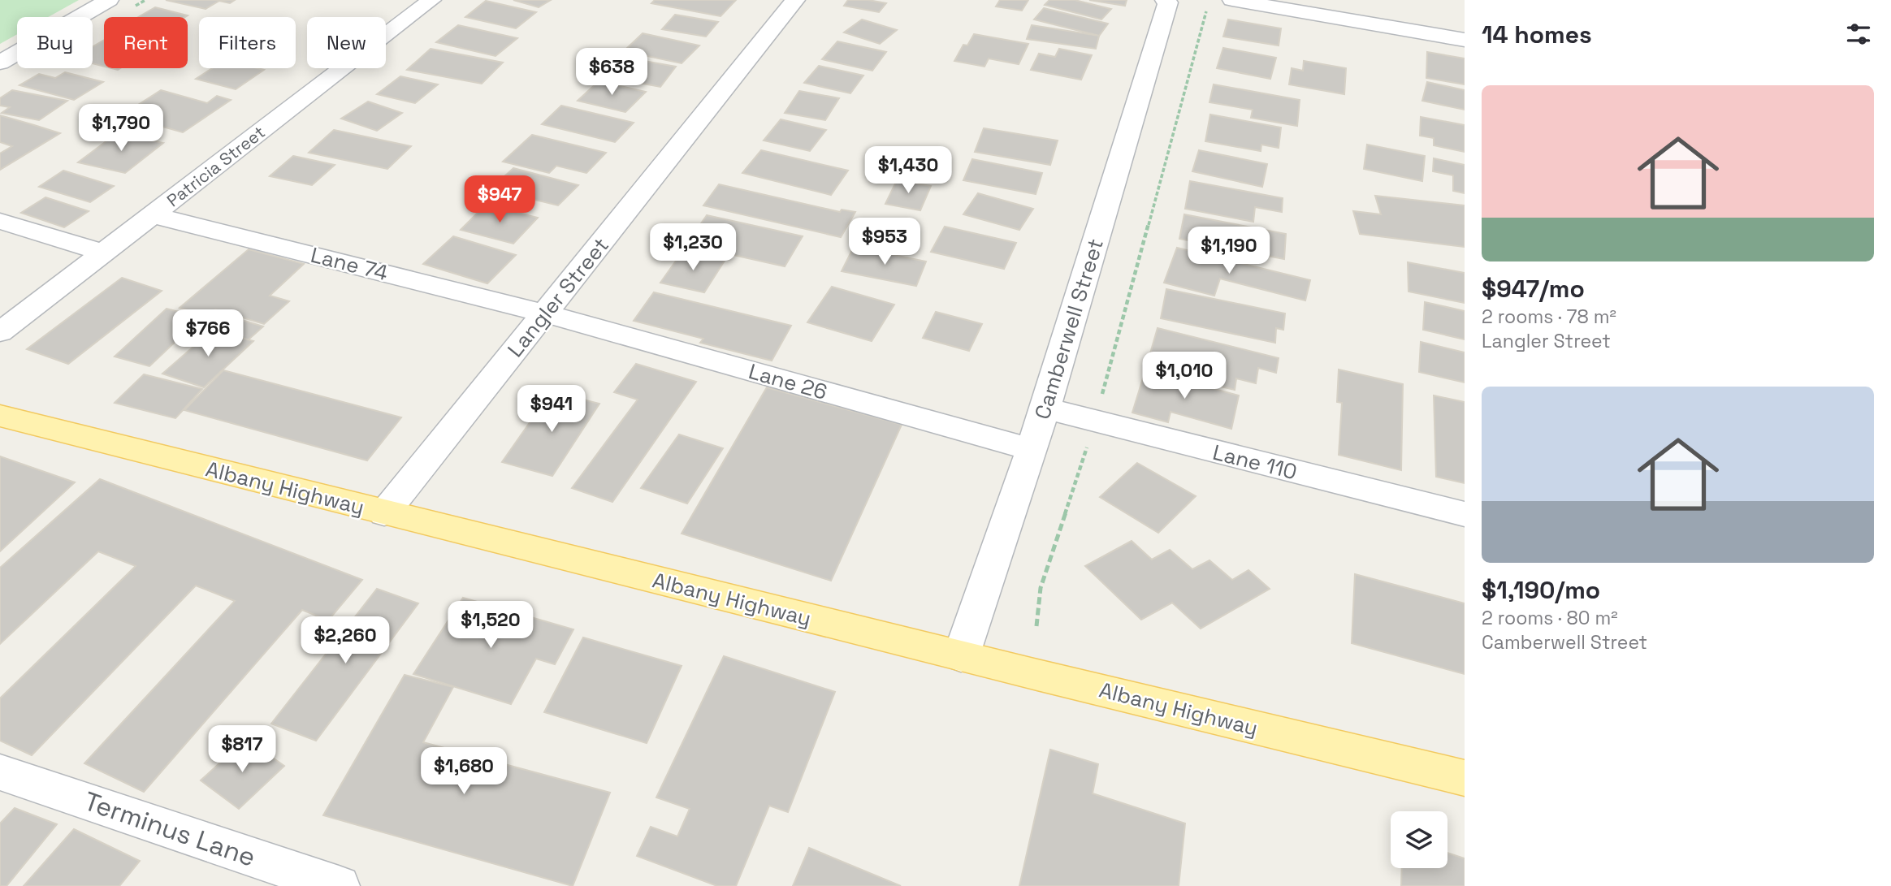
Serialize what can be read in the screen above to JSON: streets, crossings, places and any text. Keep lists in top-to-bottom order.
{
  "streets": {
    "main road": ["Albany Highway"],
    "street": [
      "Patricia Street",
      "Lane 74",
      "Langler Street",
      "Camberwell Street",
      "Lane 26",
      "Lane 110",
      "Terminus Lane"
    ]
  },
  "crossings": [
    ["Patricia Street", "Lane 74"],
    ["Lane 74", "Langler Street"],
    ["Lane 74", "Lane 26"],
    ["Langler Street", "Lane 26"],
    ["Langler Street", "Albany Highway"],
    ["Camberwell Street", "Lane 26"],
    ["Camberwell Street", "Lane 110"],
    ["Camberwell Street", "Albany Highway"]
  ],
  "page": {
    "heading": "14 homes",
    "chip": [
      "Buy",
      "Rent",
      "Filters",
      "New"
    ],
    "price": [
      "$638",
      "$1,790",
      "$1,430",
      "$947",
      "$953",
      "$1,230",
      "$1,190",
      "$766",
      "$1,010",
      "$941",
      "$1,520",
      "$2,260",
      "$817",
      "$1,680"
    ],
    "list": [
      {
        "name": "$947/mo",
        "note": "2 rooms · 78 m² · Langler Street"
      },
      {
        "name": "$1,190/mo",
        "note": "2 rooms · 80 m² · Camberwell Street"
      }
    ]
  }
}
